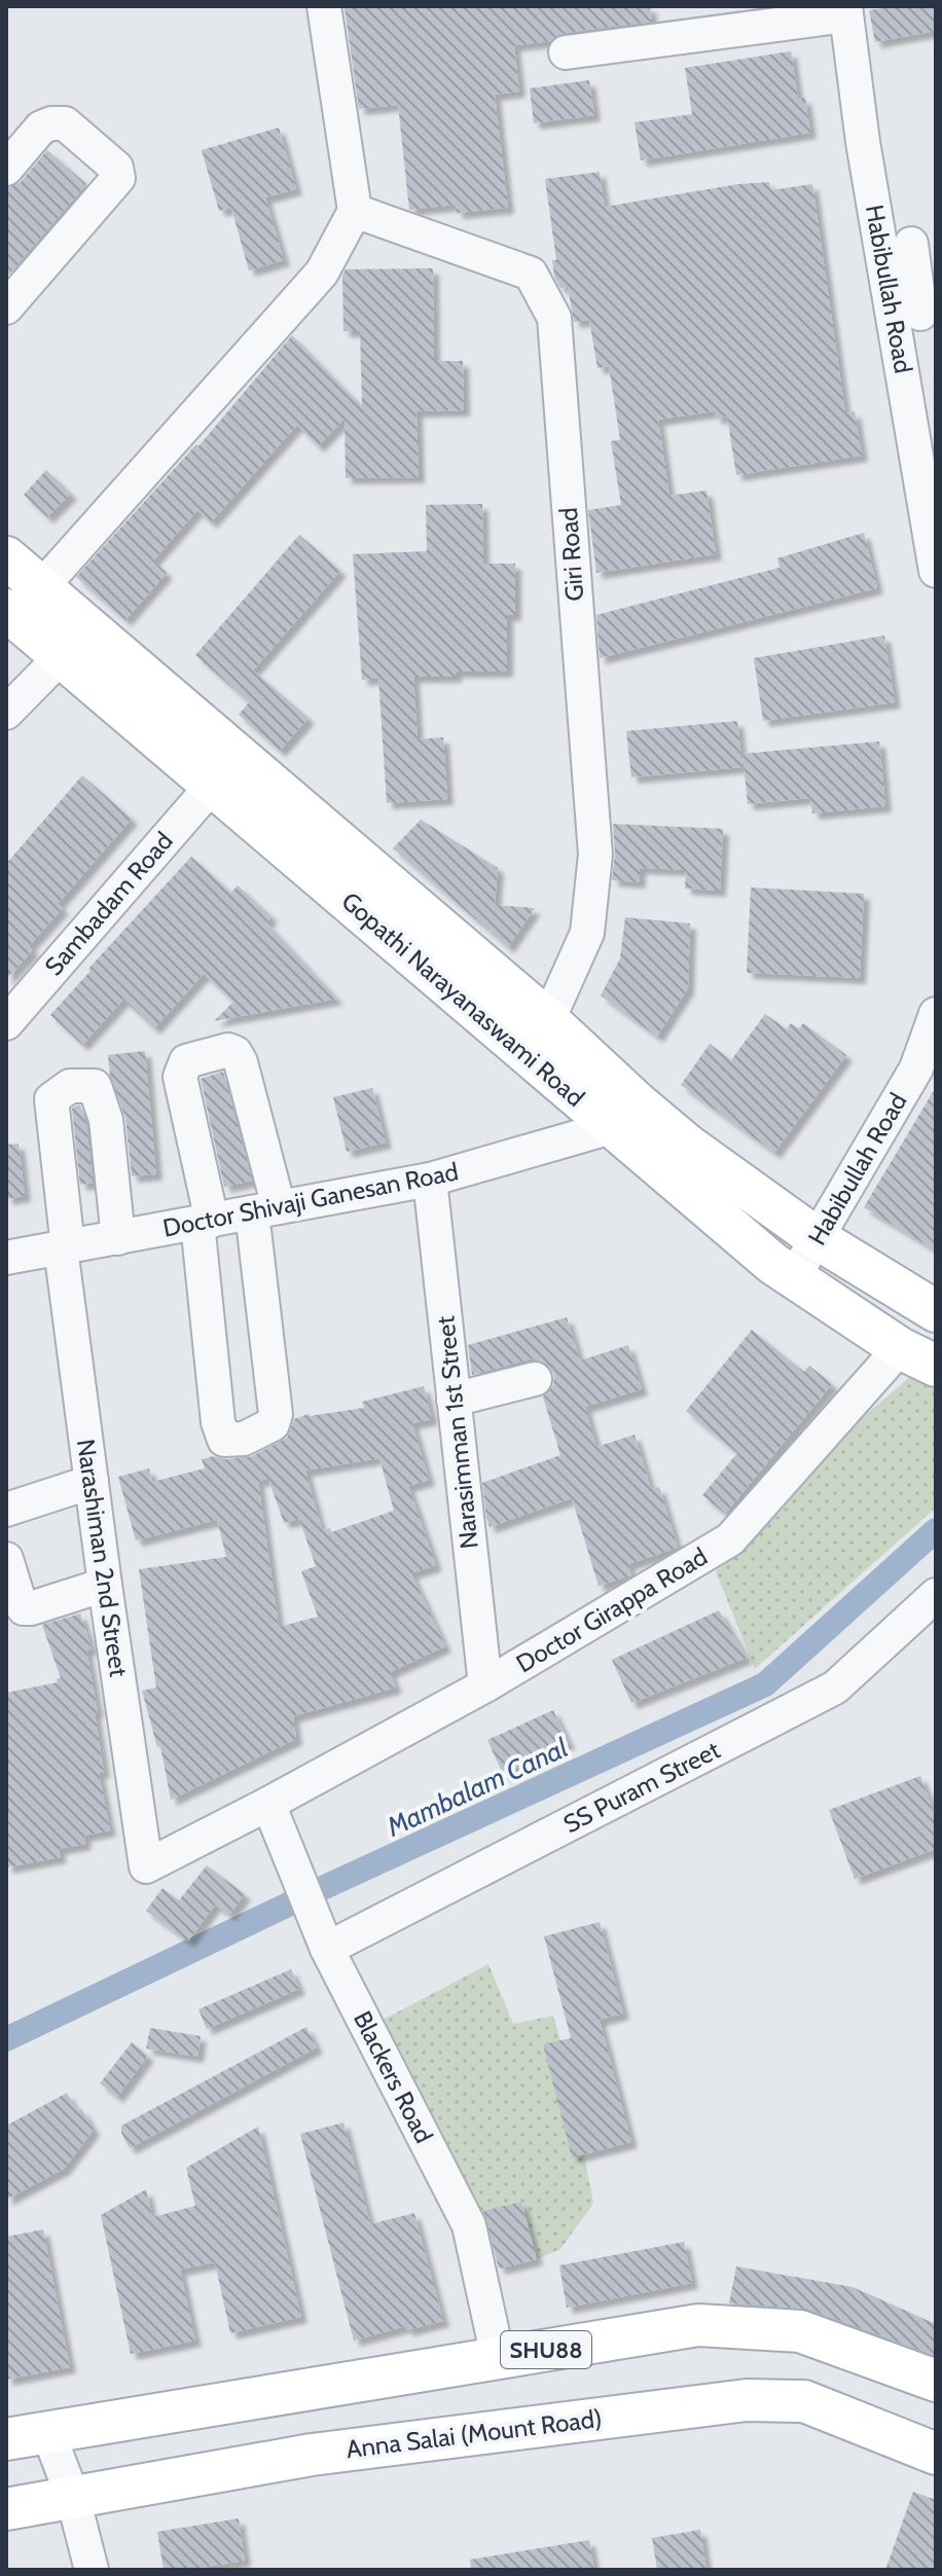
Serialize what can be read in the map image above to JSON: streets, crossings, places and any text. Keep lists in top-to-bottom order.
{
  "streets": {
    "main road": ["Gopathi Narayanaswami Road", "SHU88", "Anna Salai (Mount Road)"],
    "street": [
      "Habibullah Road",
      "Giri Road",
      "Sambadam Road",
      "Doctor Shivaji Ganesan Road",
      "Narasimman 1st Street",
      "Narashiman 2nd Street",
      "Doctor Girappa Road",
      "SS Puram Street",
      "Blackers Road"
    ]
  },
  "crossings": [
    ["Habibullah Road", "Gopathi Narayanaswami Road"],
    ["Giri Road", "Gopathi Narayanaswami Road"],
    ["Sambadam Road", "Gopathi Narayanaswami Road"],
    ["Gopathi Narayanaswami Road", "Doctor Shivaji Ganesan Road"],
    ["Gopathi Narayanaswami Road", "Doctor Girappa Road"],
    ["Doctor Shivaji Ganesan Road", "Narasimman 1st Street"],
    ["Doctor Shivaji Ganesan Road", "Narashiman 2nd Street"],
    ["Narasimman 1st Street", "Doctor Girappa Road"],
    ["Narashiman 2nd Street", "Doctor Girappa Road"],
    ["Doctor Girappa Road", "Blackers Road"],
    ["SS Puram Street", "Blackers Road"],
    ["Blackers Road", "SHU88"]
  ],
  "water": ["Mambalam Canal"]
}
